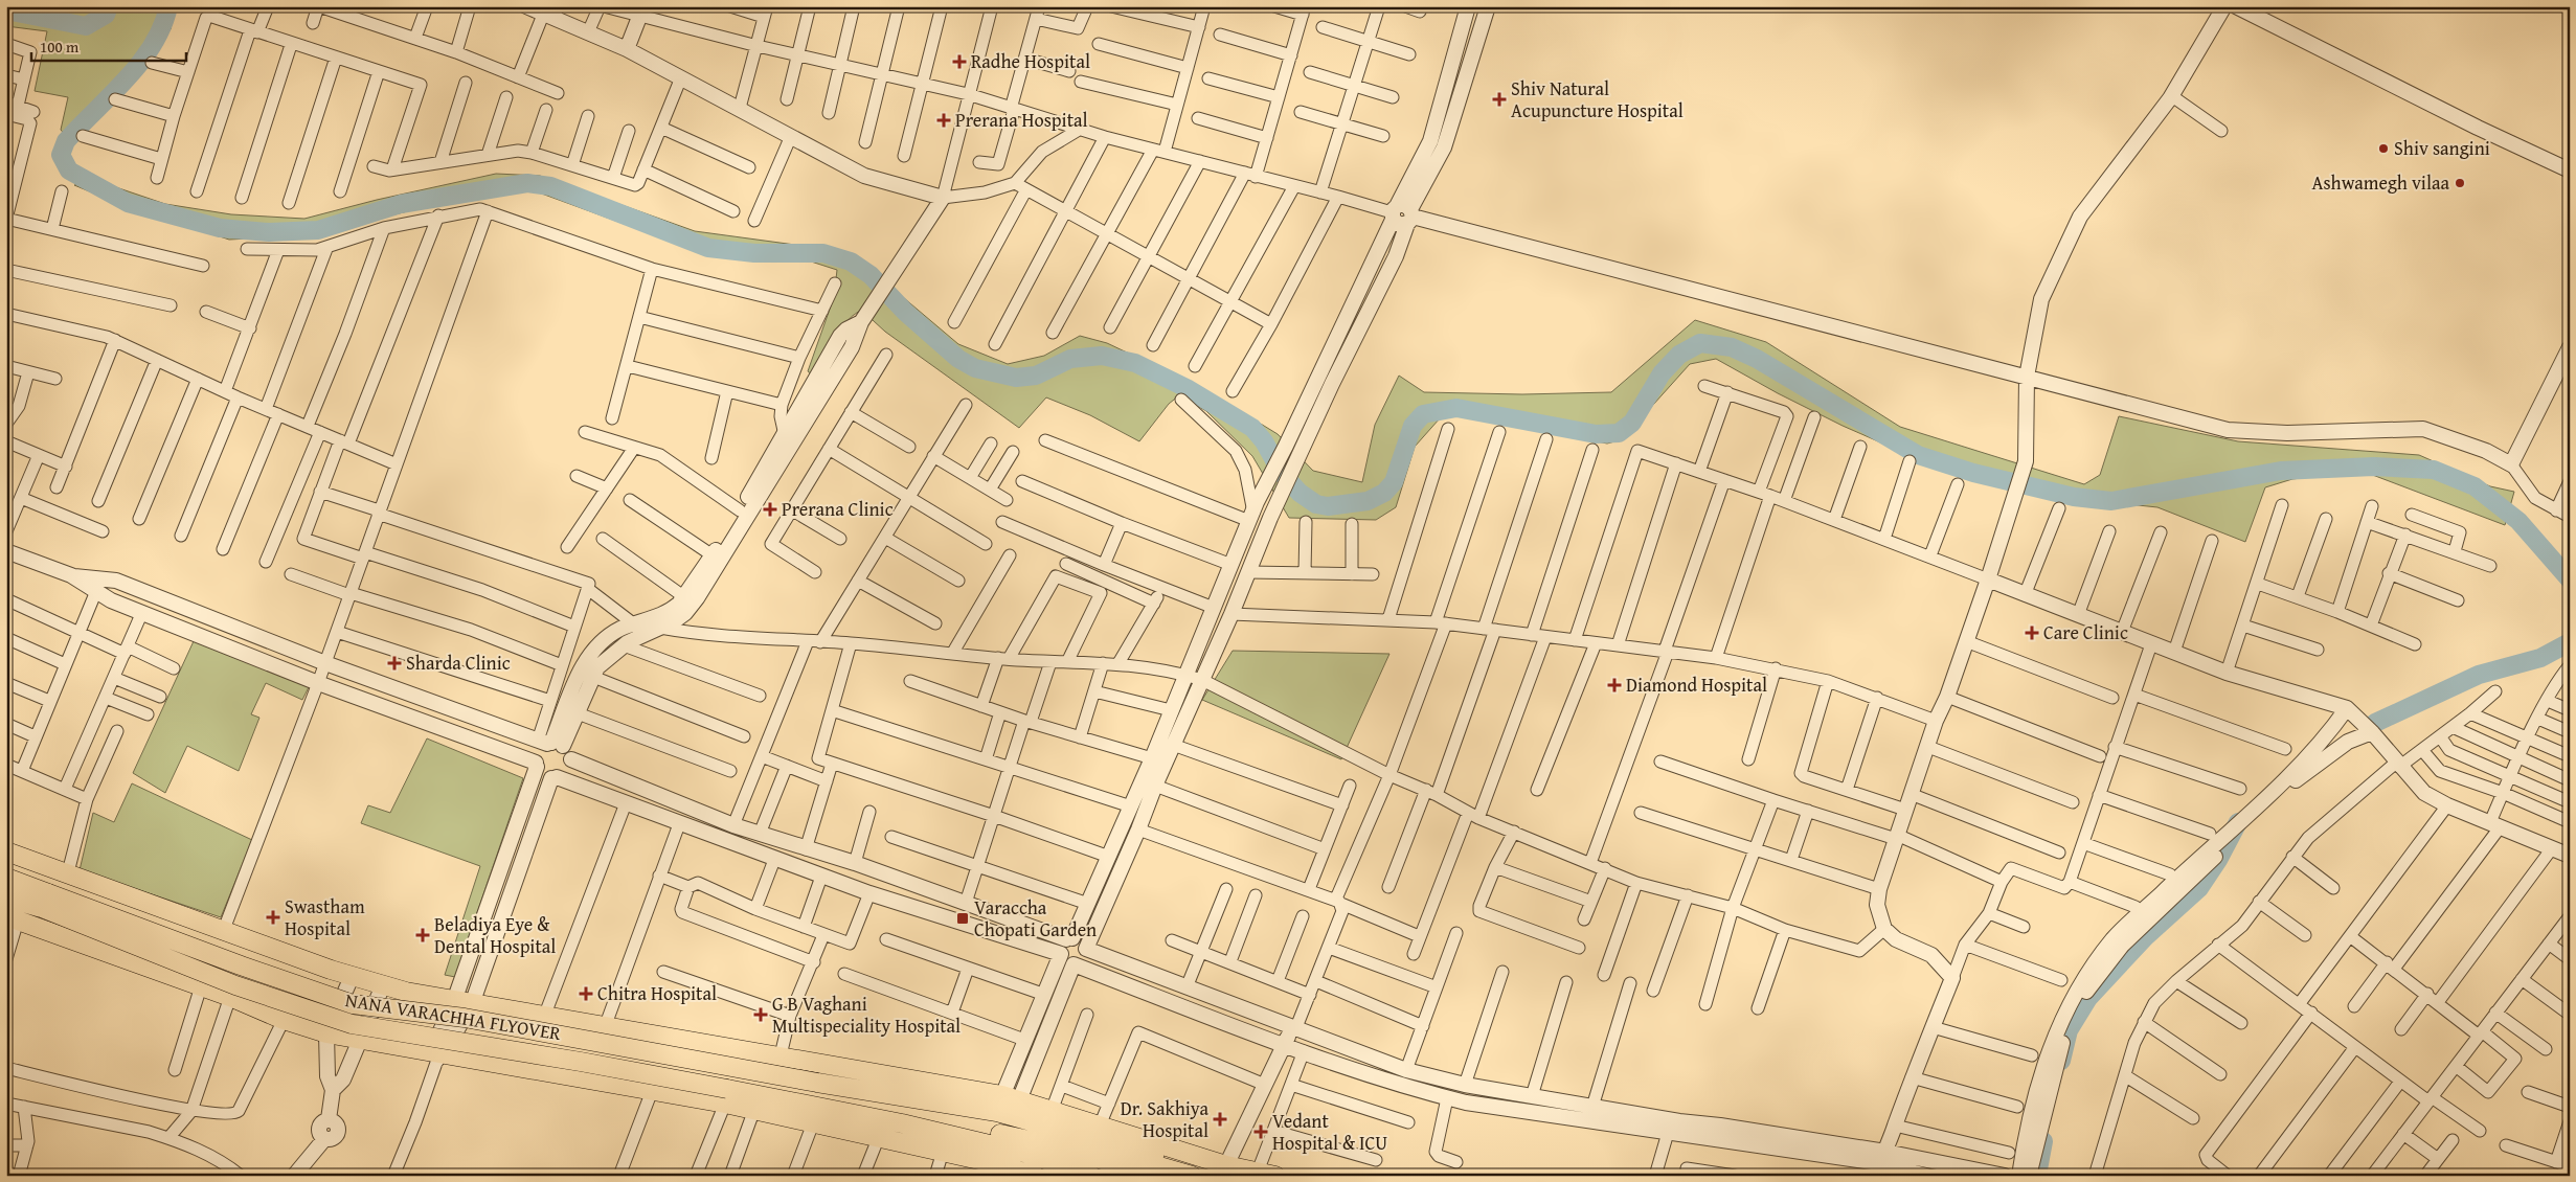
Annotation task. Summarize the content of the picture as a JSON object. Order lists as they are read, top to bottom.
{
  "streets": {
    "main road": ["NANA VARACHHA FLYOVER"]
  },
  "places": {
    "health": [
      "Radhe Hospital",
      "Shiv Natural Acupuncture Hospital",
      "Prerana Hospital",
      "Prerana Clinic",
      "Care Clinic",
      "Sharda Clinic",
      "Diamond Hospital",
      "Swastham Hospital",
      "Beladiya Eye & Dental Hospital",
      "Chitra Hospital",
      "G B Vaghani Multispeciality Hospital",
      "Dr. Sakhiya Hospital",
      "Vedant Hospital & ICU"
    ],
    "other": ["Shiv sangini", "Ashwamegh vilaa"],
    "transit": ["Varaccha Chopati Garden"]
  },
  "scale_bar": "100 m"
}
